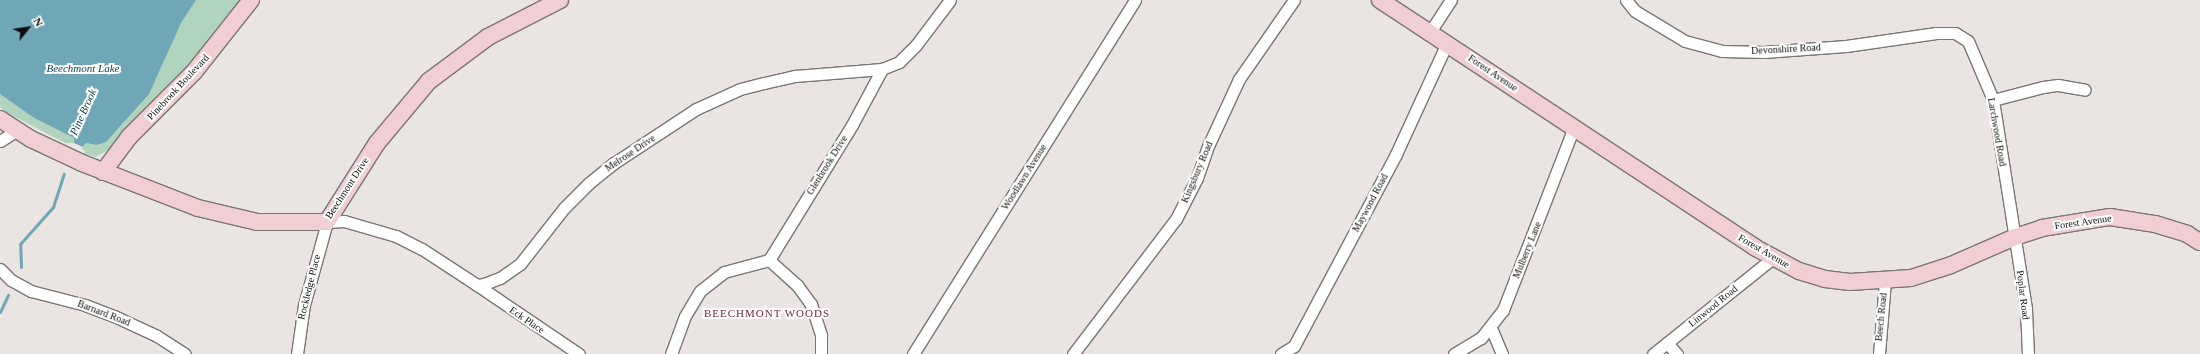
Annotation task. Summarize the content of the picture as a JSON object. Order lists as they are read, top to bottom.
{
  "streets": {
    "street": [
      "Devonshire Road",
      "Forest Avenue",
      "Pinebrook Boulevard",
      "Larchwood Road",
      "Melrose Drive",
      "Glenbrook Drive",
      "Kingsbury Road",
      "Woodlawn Avenue",
      "Beechmont Drive",
      "Maywood Road",
      "Mulberry Lane",
      "Rockledge Place",
      "Poplar Road",
      "Linwood Road",
      "Barnard Road",
      "Beech Road",
      "Eck Place"
    ]
  },
  "crossings": [
    ["Devonshire Road", "Larchwood Road"],
    ["Forest Avenue", "Larchwood Road"],
    ["Forest Avenue", "Maywood Road"],
    ["Forest Avenue", "Mulberry Lane"],
    ["Forest Avenue", "Poplar Road"],
    ["Forest Avenue", "Linwood Road"],
    ["Forest Avenue", "Beech Road"],
    ["Pinebrook Boulevard", "Beechmont Drive"],
    ["Larchwood Road", "Poplar Road"],
    ["Melrose Drive", "Glenbrook Drive"],
    ["Melrose Drive", "Eck Place"],
    ["Beechmont Drive", "Rockledge Place"]
  ],
  "districts": ["BEECHMONT WOODS"],
  "water": ["Beechmont Lake", "Pine Brook"],
  "north": "top right"
}
